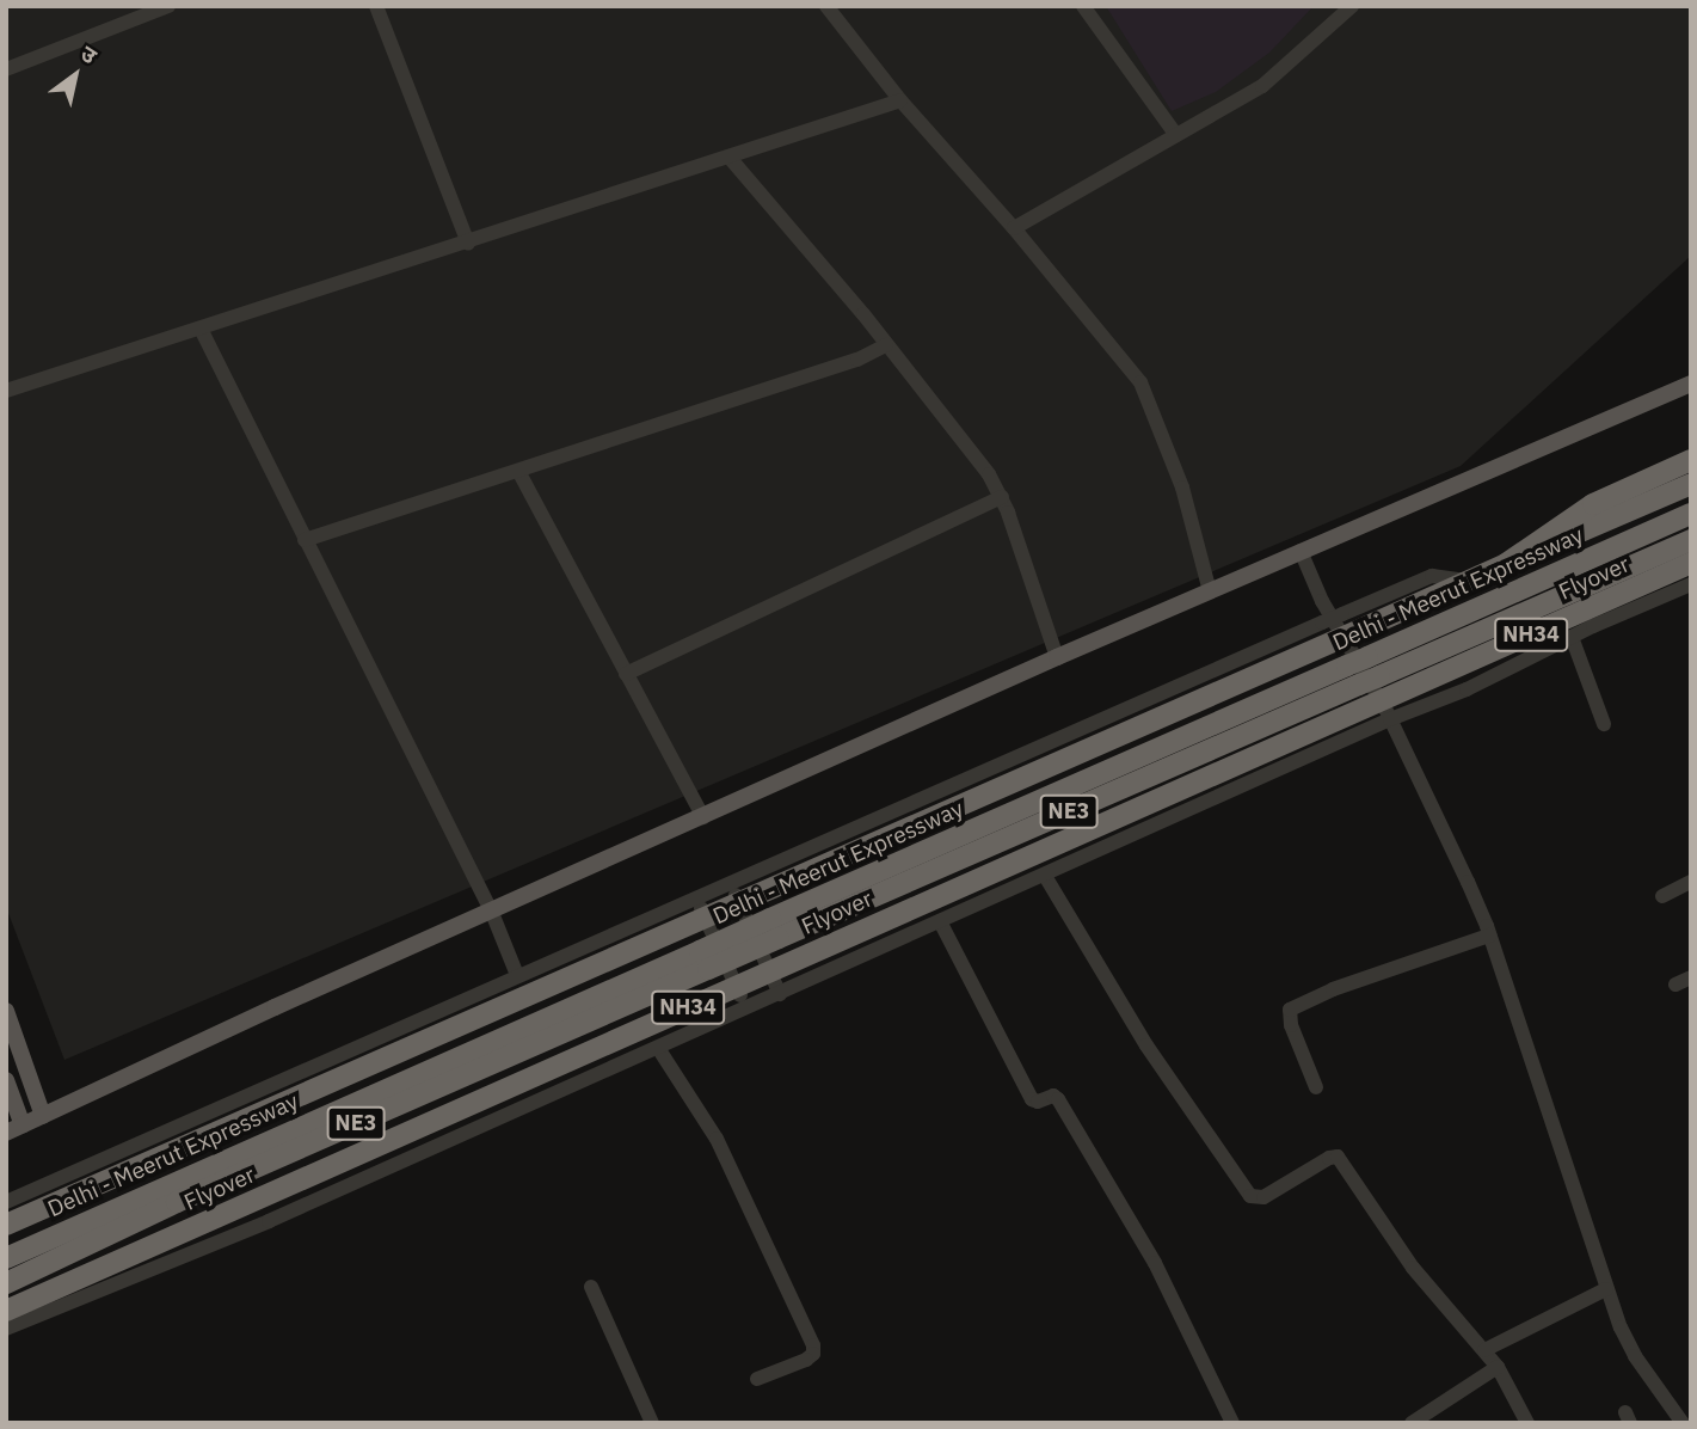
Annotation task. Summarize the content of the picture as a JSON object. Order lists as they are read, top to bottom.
{
  "streets": {
    "highway": [
      "Flyover",
      "Delhi - Meerut Expressway",
      "NH34",
      "NE3"
    ]
  },
  "north": "top right"
}
